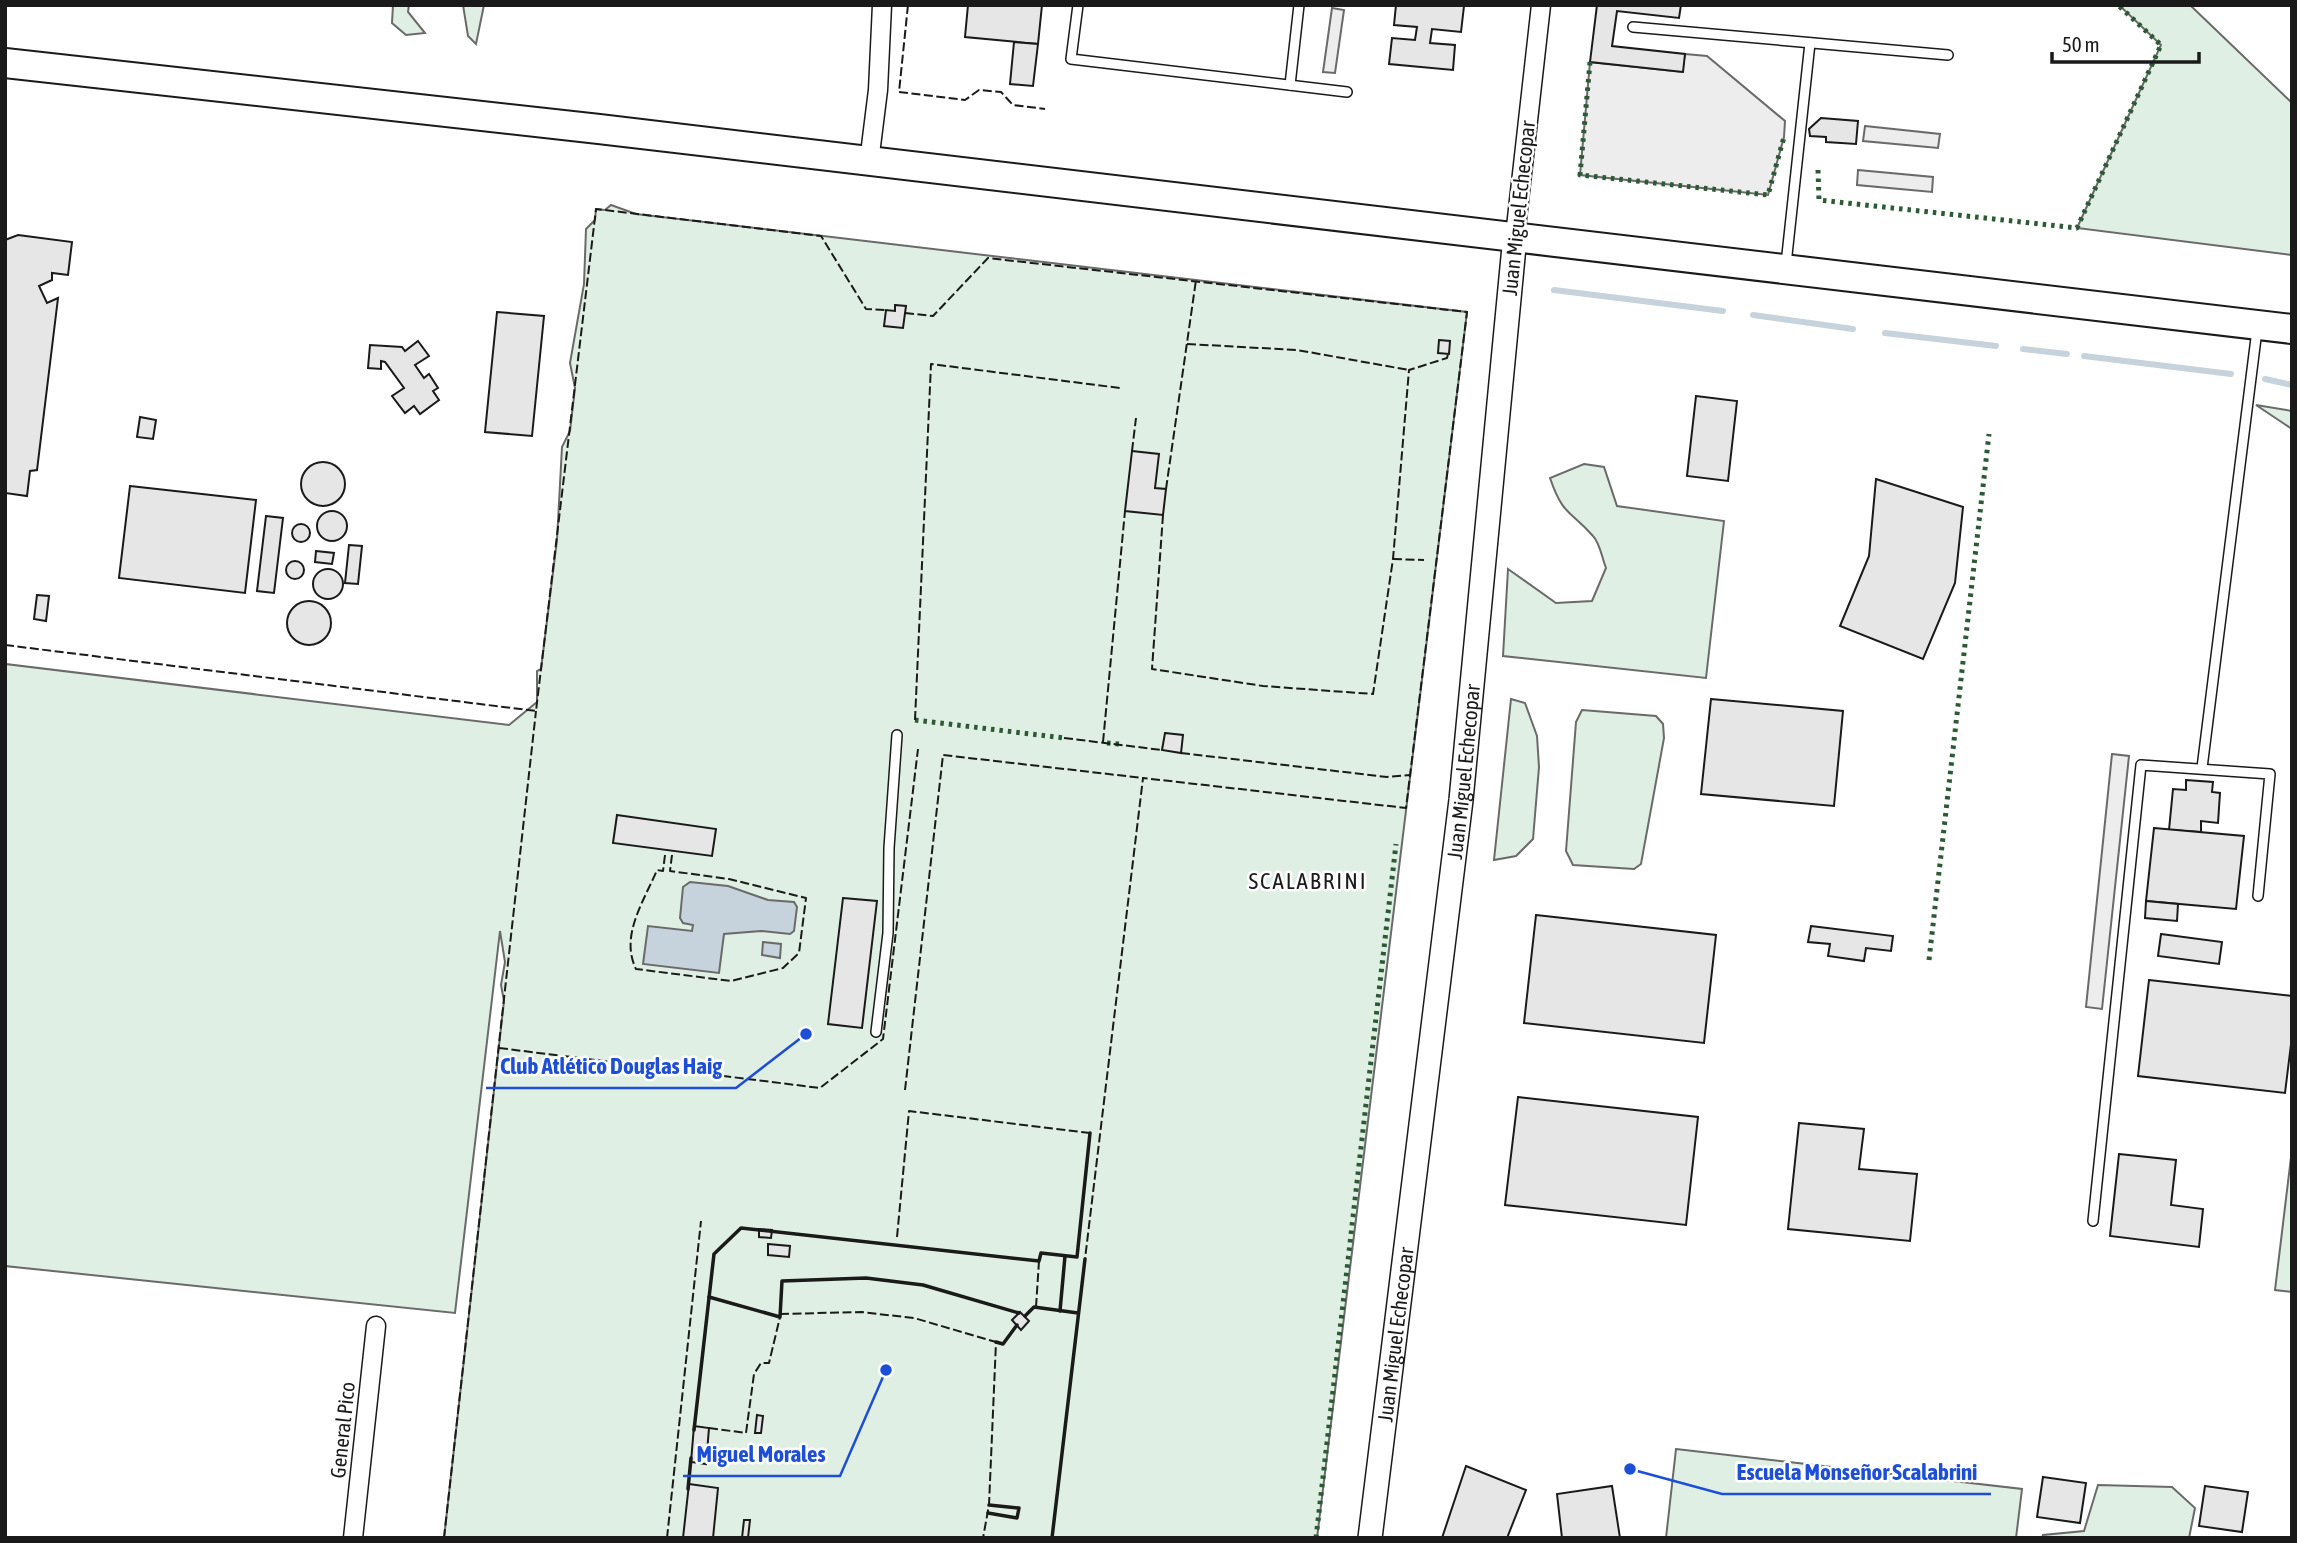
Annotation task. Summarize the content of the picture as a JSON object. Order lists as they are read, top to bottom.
{
  "streets": {
    "street": ["Juan Miguel Echecopar", "General Pico"]
  },
  "districts": ["SCALABRINI"],
  "places": ["Club Atlético Douglas Haig", "Miguel Morales", "Escuela Monseñor Scalabrini"],
  "scale_bar": "50 m"
}
